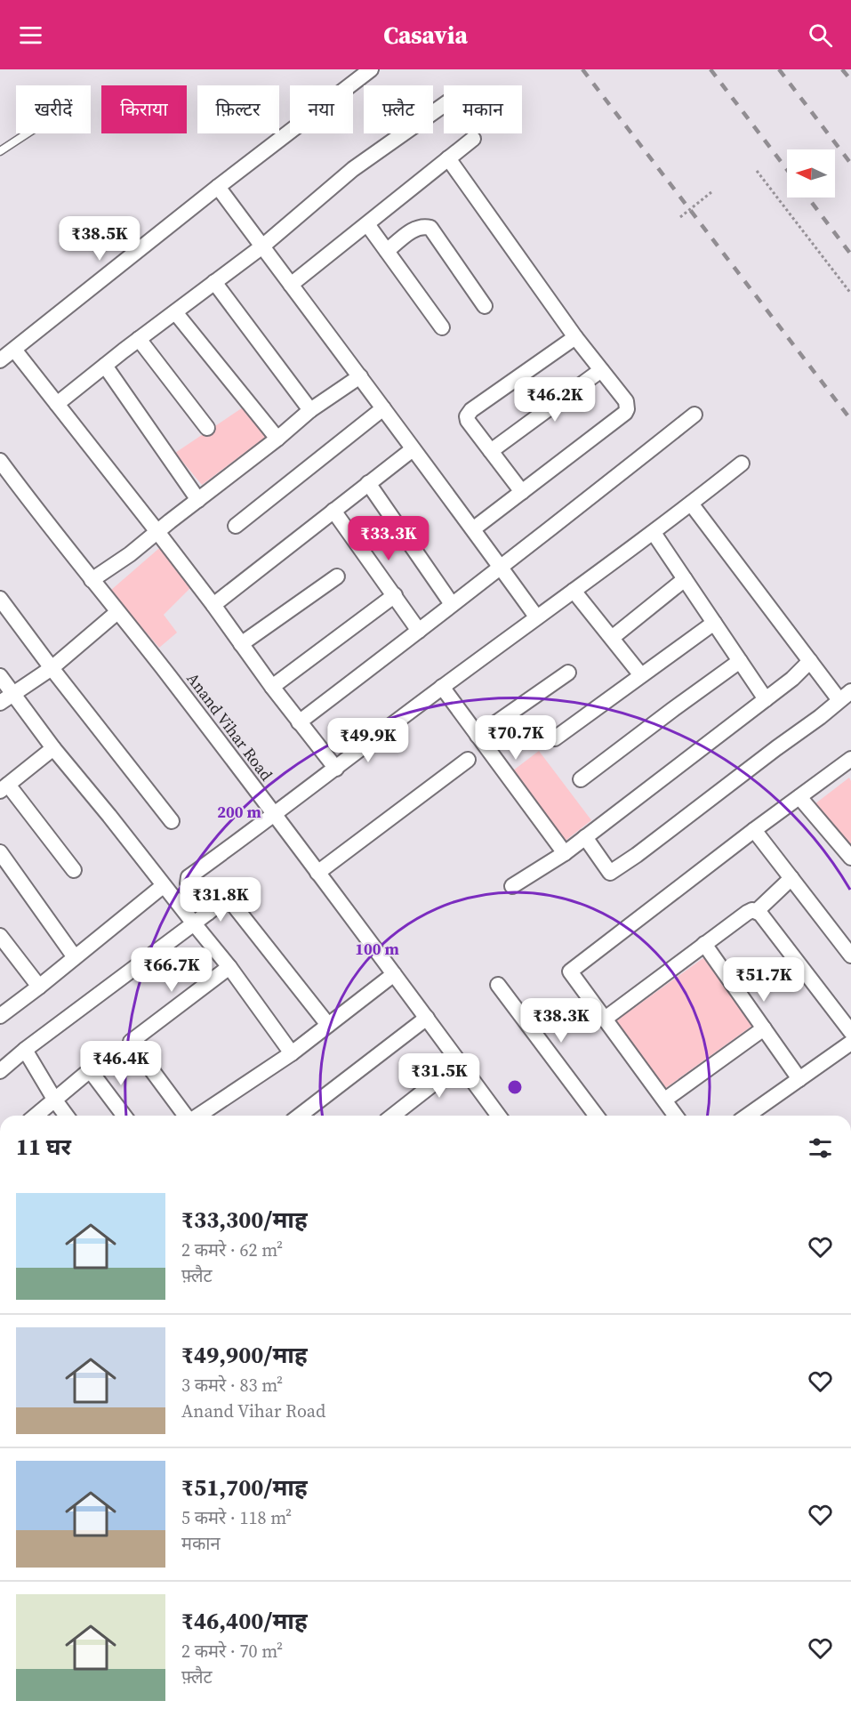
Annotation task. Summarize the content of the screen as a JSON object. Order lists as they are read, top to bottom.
{
  "streets": {
    "street": ["Anand Vihar Road"]
  },
  "north": "left",
  "page": {
    "header": "Casavia",
    "chip": [
      "खरीदें",
      "किराया",
      "फ़िल्टर",
      "नया",
      "फ़्लैट",
      "मकान"
    ],
    "price": [
      "₹38.5K",
      "₹46.2K",
      "₹33.3K",
      "₹70.7K",
      "₹49.9K",
      "₹31.8K",
      "₹66.7K",
      "₹51.7K",
      "₹38.3K",
      "₹46.4K",
      "₹31.5K"
    ],
    "heading": "11 घर",
    "list": [
      {
        "name": "₹33,300/माह",
        "note": "2 कमरे · 62 m² · फ़्लैट"
      },
      {
        "name": "₹49,900/माह",
        "note": "3 कमरे · 83 m² · Anand Vihar Road"
      },
      {
        "name": "₹51,700/माह",
        "note": "5 कमरे · 118 m² · मकान"
      },
      {
        "name": "₹46,400/माह",
        "note": "2 कमरे · 70 m² · फ़्लैट"
      }
    ]
  },
  "rings": ["200 m", "100 m"]
}
